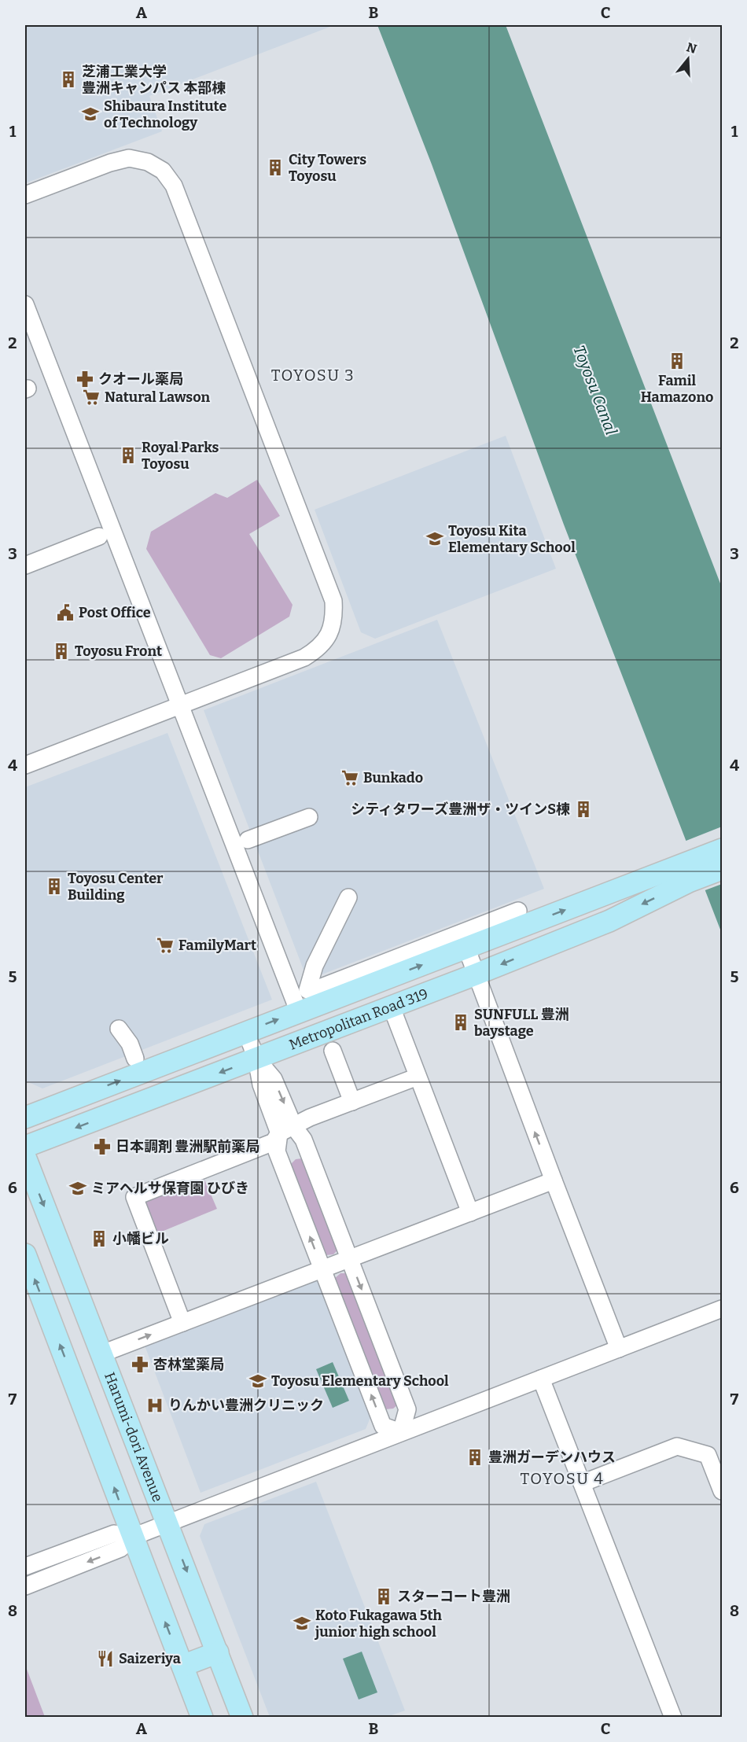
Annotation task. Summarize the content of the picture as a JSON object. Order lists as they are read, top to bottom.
{
  "streets": {
    "main road": ["Metropolitan Road 319", "Harumi-dori Avenue"]
  },
  "districts": ["TOYOSU 3", "TOYOSU 4"],
  "water": ["Toyosu Canal"],
  "places": {
    "building": [
      "芝浦工業大学 豊洲キャンパス 本部棟",
      "City Towers Toyosu",
      "Famil Hamazono",
      "Royal Parks Toyosu",
      "Toyosu Front",
      "シティタワーズ豊洲ザ・ツインS棟",
      "Toyosu Center Building",
      "SUNFULL 豊洲 baystage",
      "小幡ビル",
      "豊洲ガーデンハウス",
      "スターコート豊洲"
    ],
    "school or university": [
      "Shibaura Institute of Technology",
      "Toyosu Kita Elementary School",
      "ミアヘルサ保育園 ひびき",
      "Toyosu Elementary School",
      "Koto Fukagawa 5th junior high school"
    ],
    "pharmacy": ["クオール薬局", "日本調剤 豊洲駅前薬局", "杏林堂薬局"],
    "supermarket": ["Natural Lawson", "Bunkado", "FamilyMart"],
    "public building": ["Post Office"],
    "hospital": ["りんかい豊洲クリニック"],
    "restaurant": ["Saizeriya"]
  },
  "north": "top",
  "grid": {
    "columns": ["A", "B", "C"],
    "rows": [
      "1",
      "2",
      "3",
      "4",
      "5",
      "6",
      "7",
      "8"
    ]
  }
}
